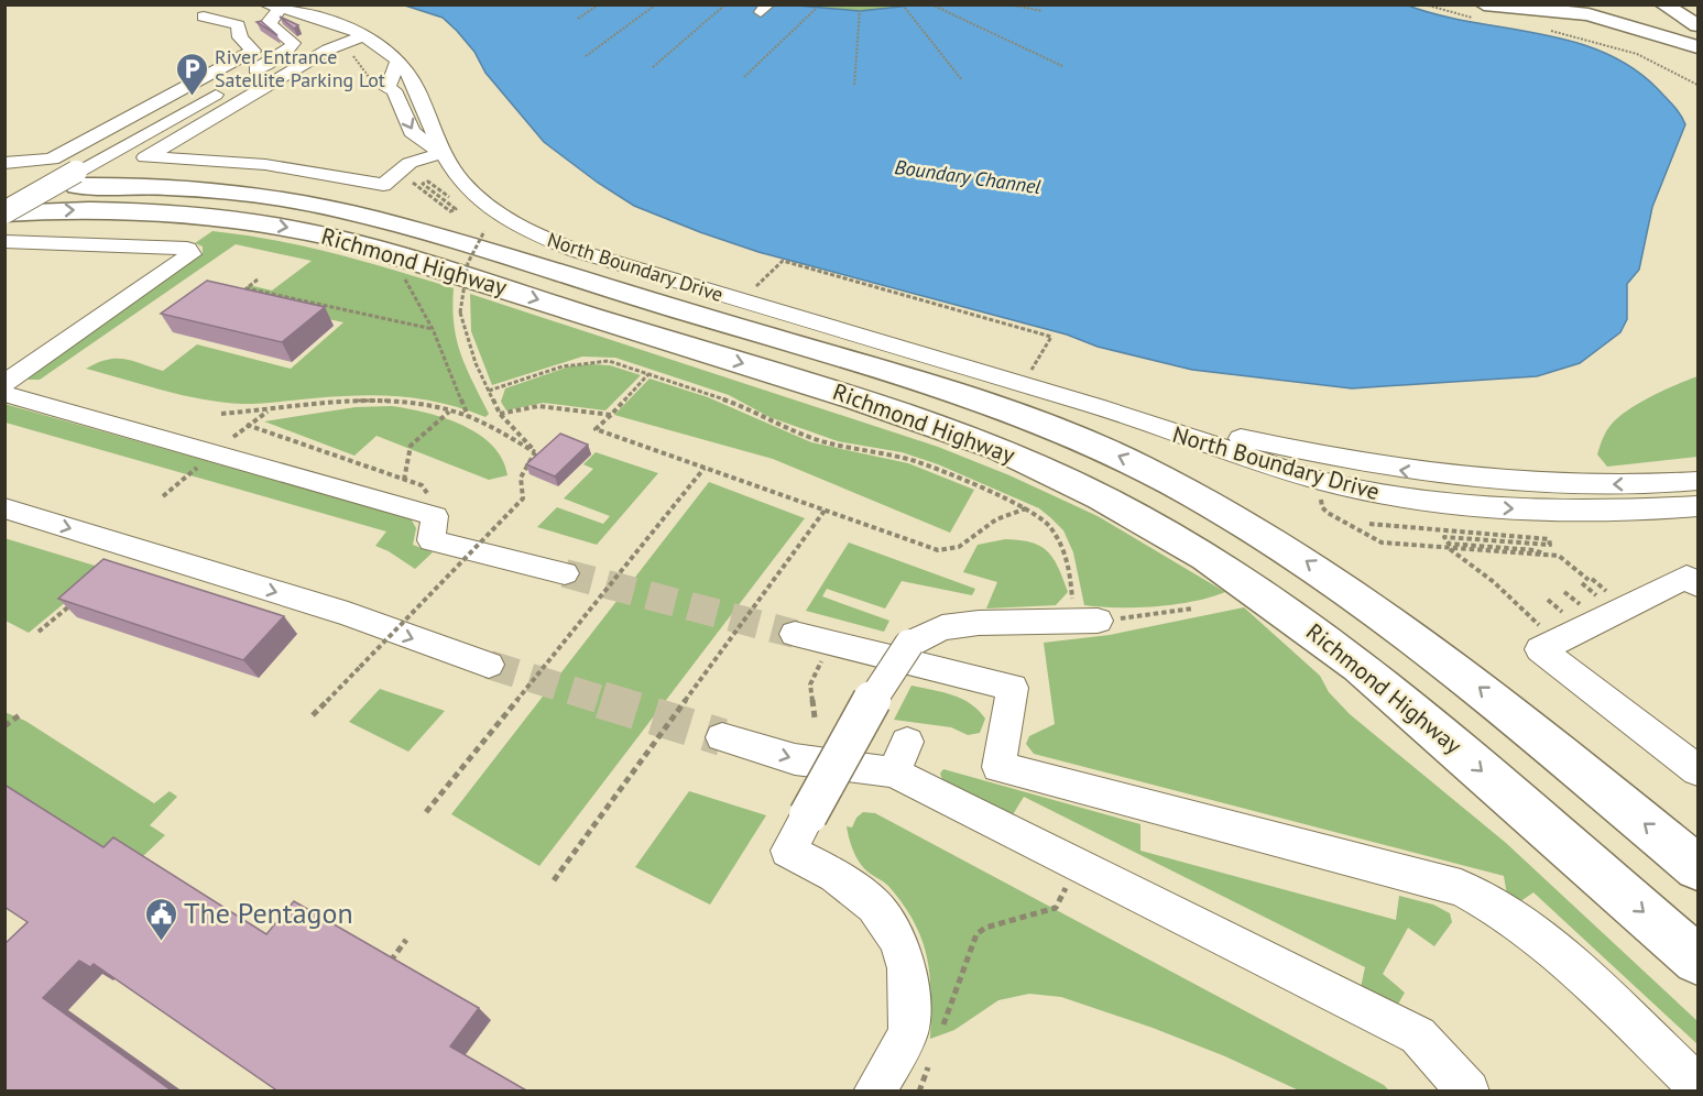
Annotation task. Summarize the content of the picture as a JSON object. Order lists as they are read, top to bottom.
{
  "streets": {
    "highway": ["Richmond Highway"],
    "street": ["North Boundary Drive"]
  },
  "water": ["Boundary Channel"],
  "places": {
    "parking": ["River Entrance Satellite Parking Lot"],
    "public building": ["The Pentagon"]
  }
}
